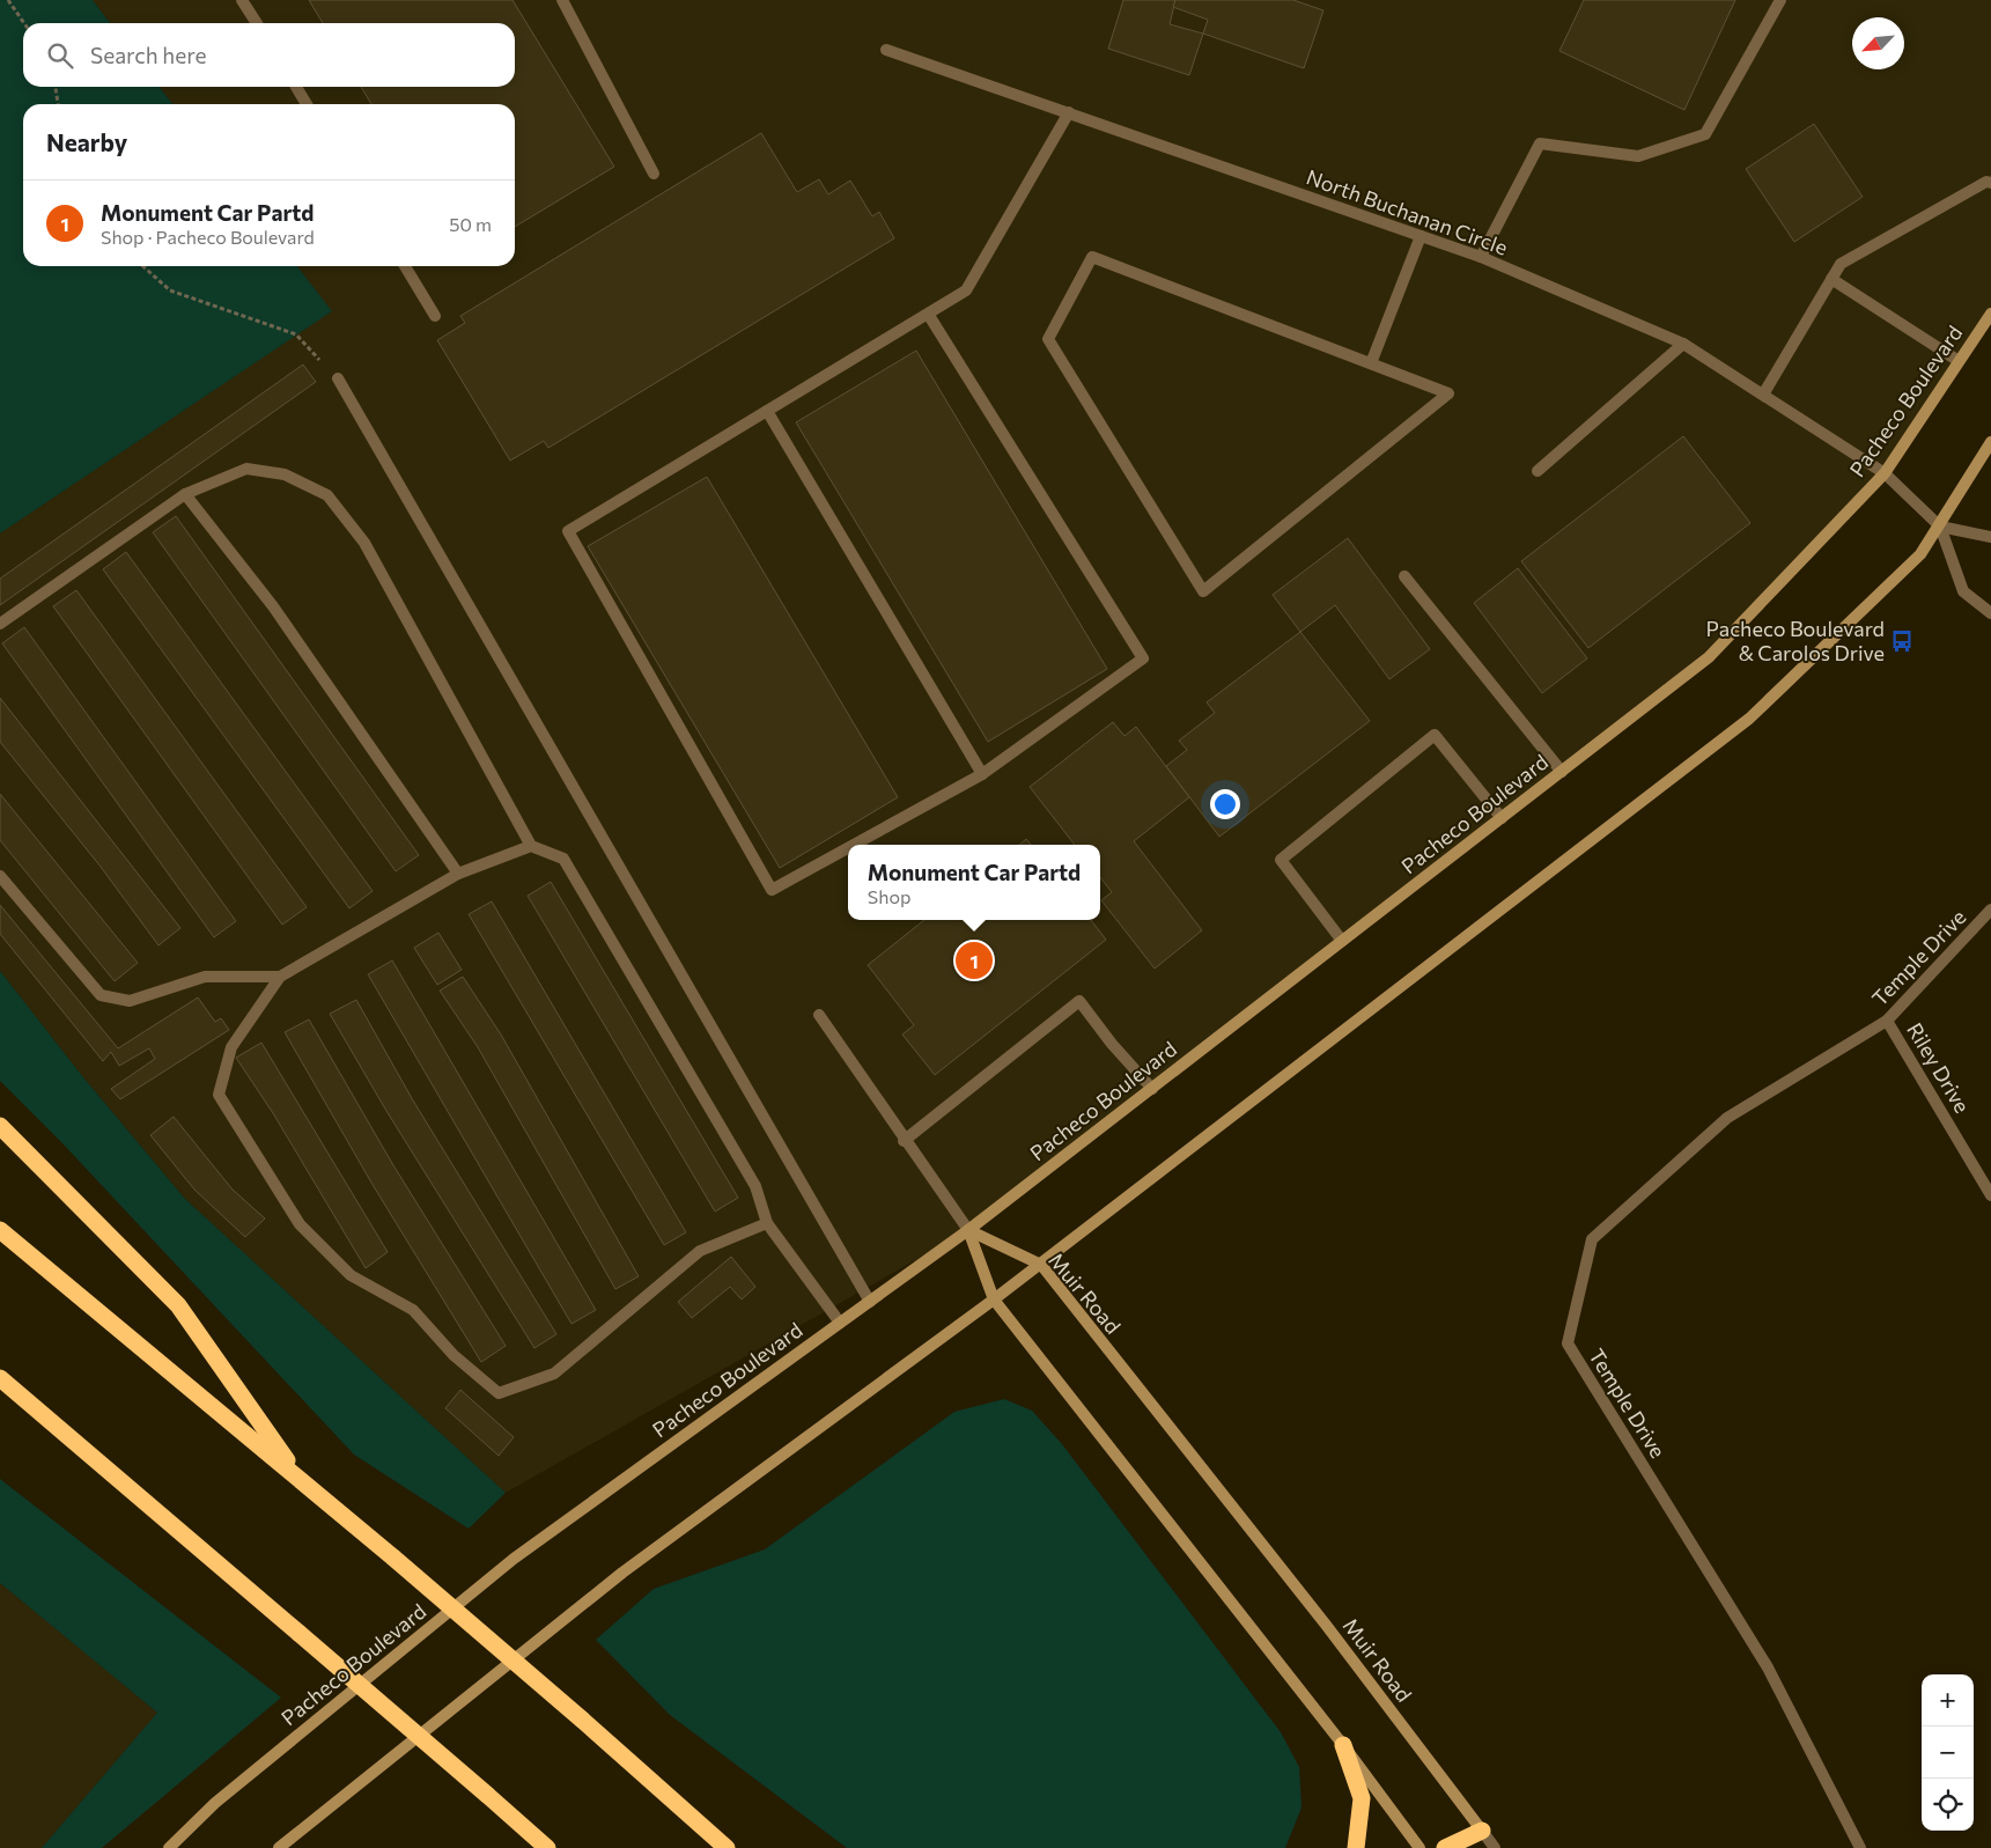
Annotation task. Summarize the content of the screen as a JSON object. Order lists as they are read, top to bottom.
{
  "streets": {
    "main road": ["Pacheco Boulevard", "Muir Road"],
    "street": ["North Buchanan Circle", "Temple Drive", "Riley Drive"]
  },
  "crossings": [
    ["North Buchanan Circle", "Pacheco Boulevard"],
    ["Pacheco Boulevard", "Muir Road"],
    ["Temple Drive", "Riley Drive"]
  ],
  "places": {
    "bus stop": ["Pacheco Boulevard & Carolos Drive"]
  },
  "north": "bottom left",
  "page": {
    "search": "Search here",
    "heading": "Nearby",
    "list": [
      {
        "mark": "1",
        "name": "Monument Car Partd",
        "note": "Shop · Pacheco Boulevard",
        "value": "50 m"
      }
    ],
    "popup": ["Monument Car Partd", "Shop"],
    "pins": "1",
    "map_buttons": ["+", "−"]
  }
}
